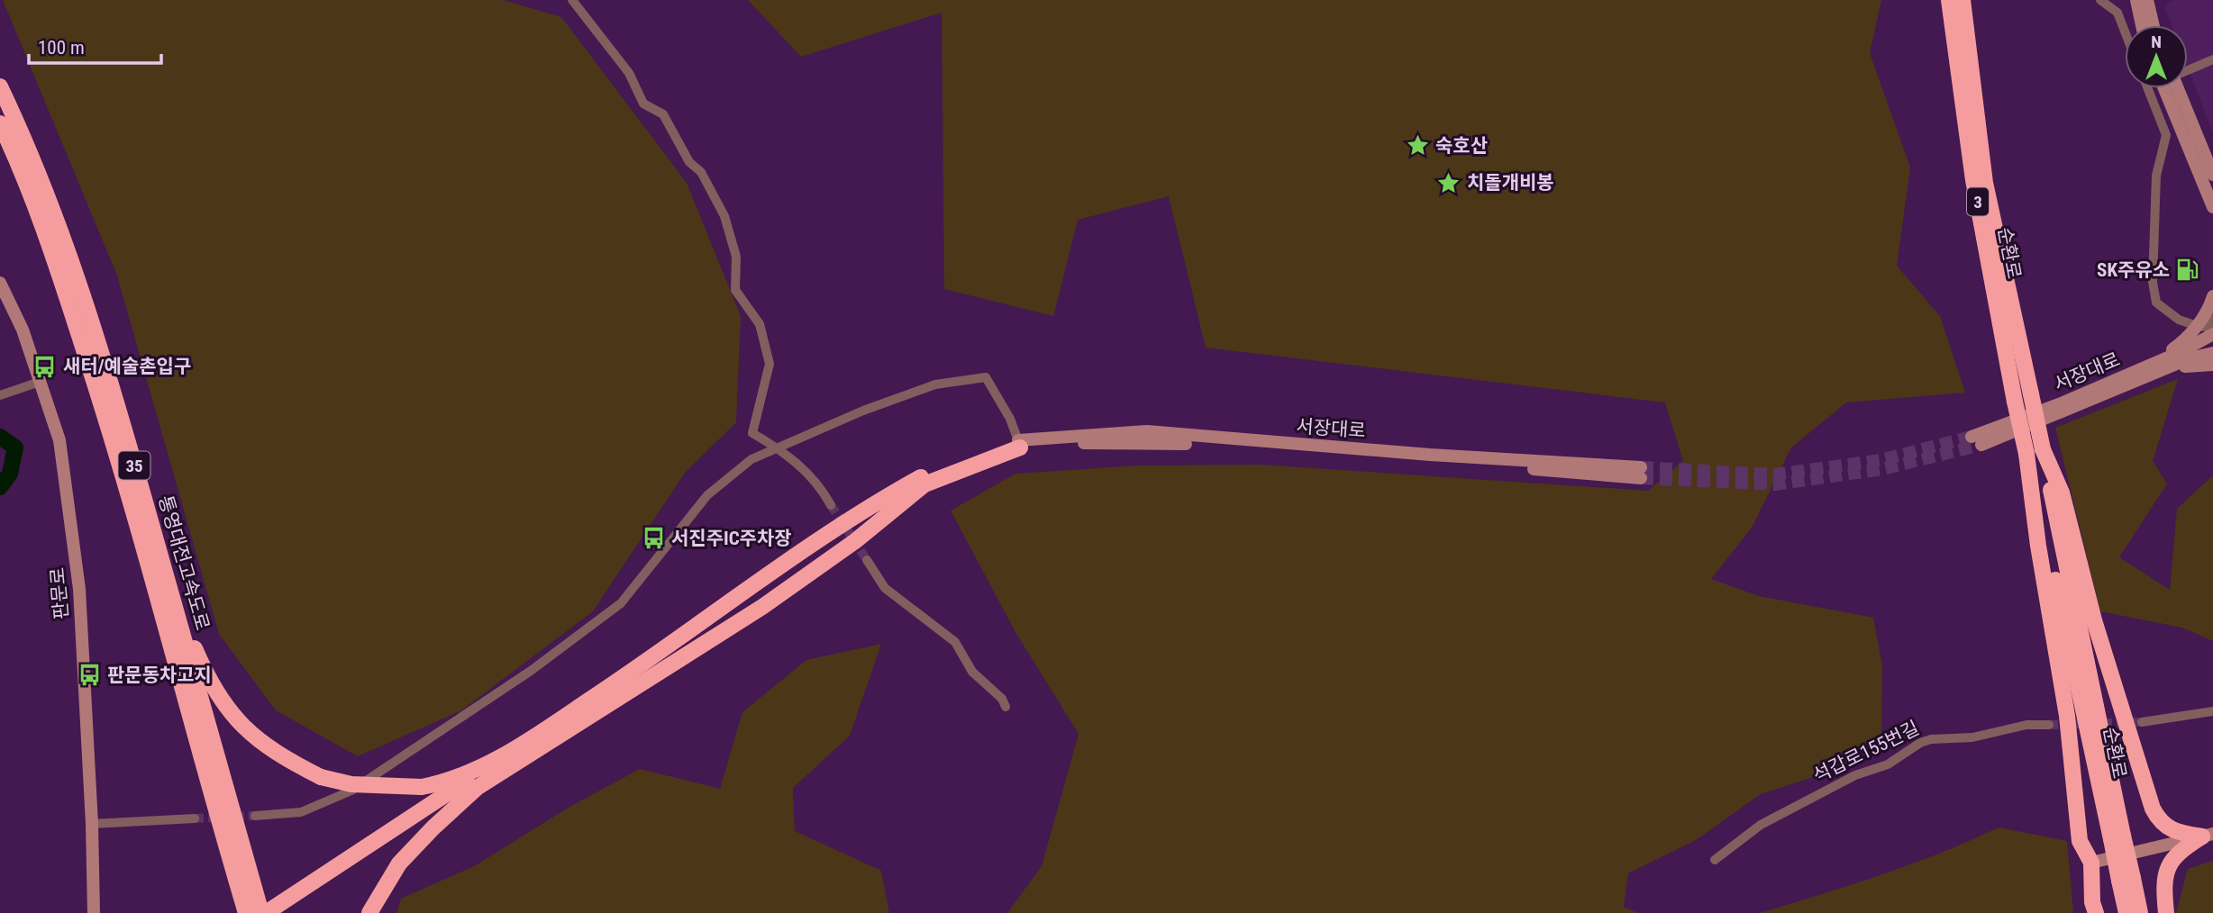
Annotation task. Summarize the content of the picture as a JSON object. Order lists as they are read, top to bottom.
{
  "streets": {
    "highway": [
      "3",
      "순환로",
      "35",
      "통영대전고속도로"
    ],
    "street": ["서장대로", "판문로", "석갑로155번길"]
  },
  "crossings": [
    ["3", "순환로"]
  ],
  "places": {
    "place": ["숙호산", "치돌개비봉"],
    "fuel station": ["SK주유소"],
    "bus stop": ["새터/예술촌입구", "서진주IC주차장", "판문동차고지"]
  },
  "scale_bar": "100 m",
  "north": "top"
}
